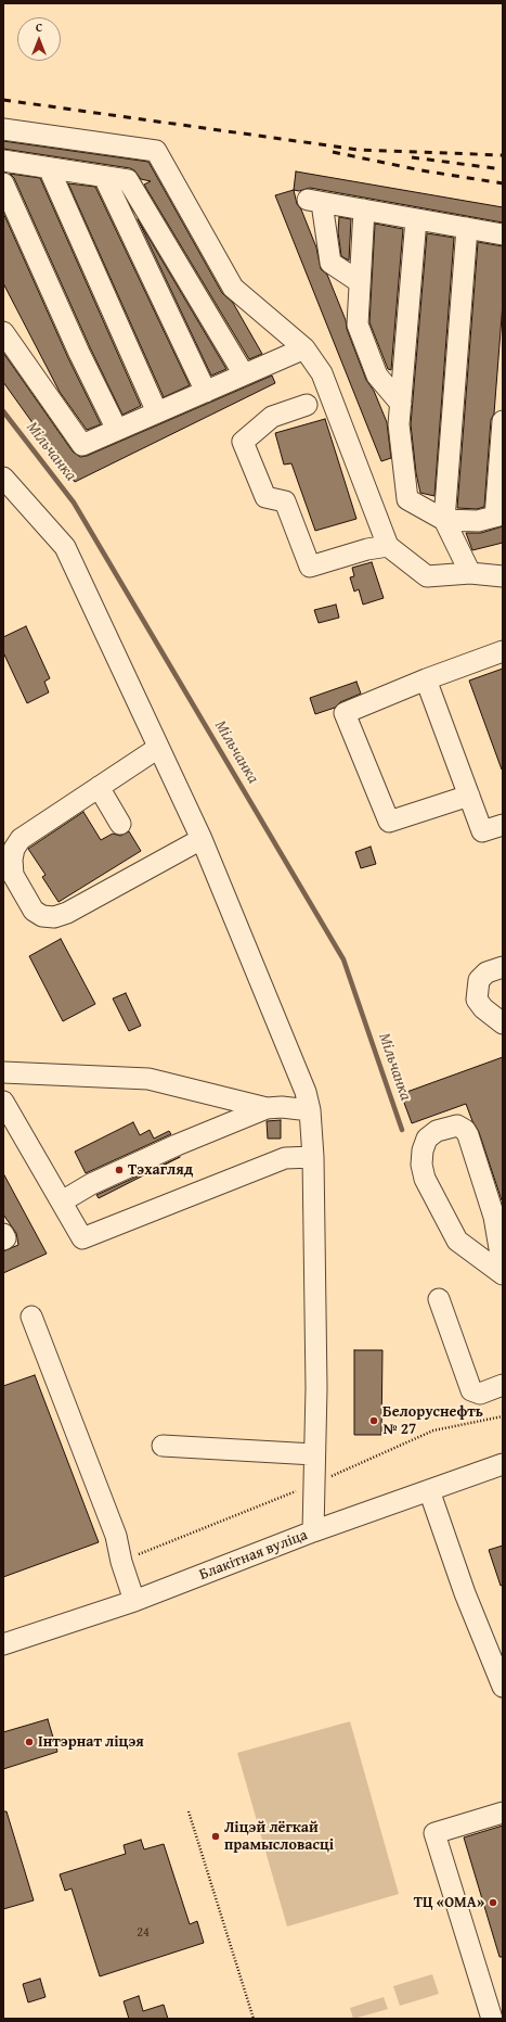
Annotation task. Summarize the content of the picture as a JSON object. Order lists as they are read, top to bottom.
{
  "streets": {
    "street": ["Блакітная вуліца"]
  },
  "water": ["Мільчанка"],
  "places": [
    "Тэхагляд",
    "Белоруснефть № 27",
    "Інтэрнат ліцэя",
    "Ліцэй лёгкай прамысловасці",
    "ТЦ «ОМА»"
  ],
  "house_numbers": ["24"],
  "north": "top"
}
